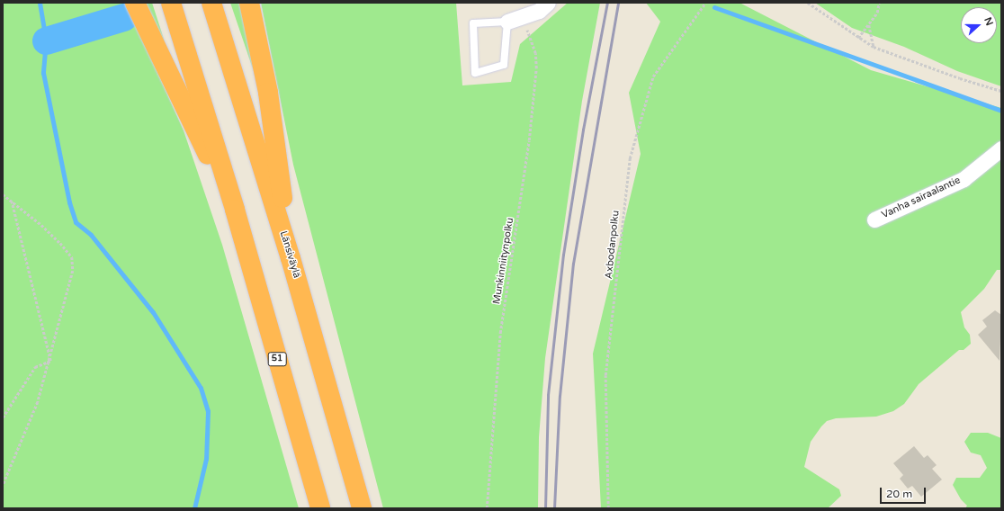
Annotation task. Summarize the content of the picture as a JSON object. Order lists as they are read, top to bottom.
{
  "streets": {
    "highway": ["Länsiväylä", "51"],
    "street": ["Vanha sairaalantie"],
    "path": ["Axbodanpolku", "Munkinniitynpolku"]
  },
  "scale_bar": "20 m",
  "north": "right"
}
